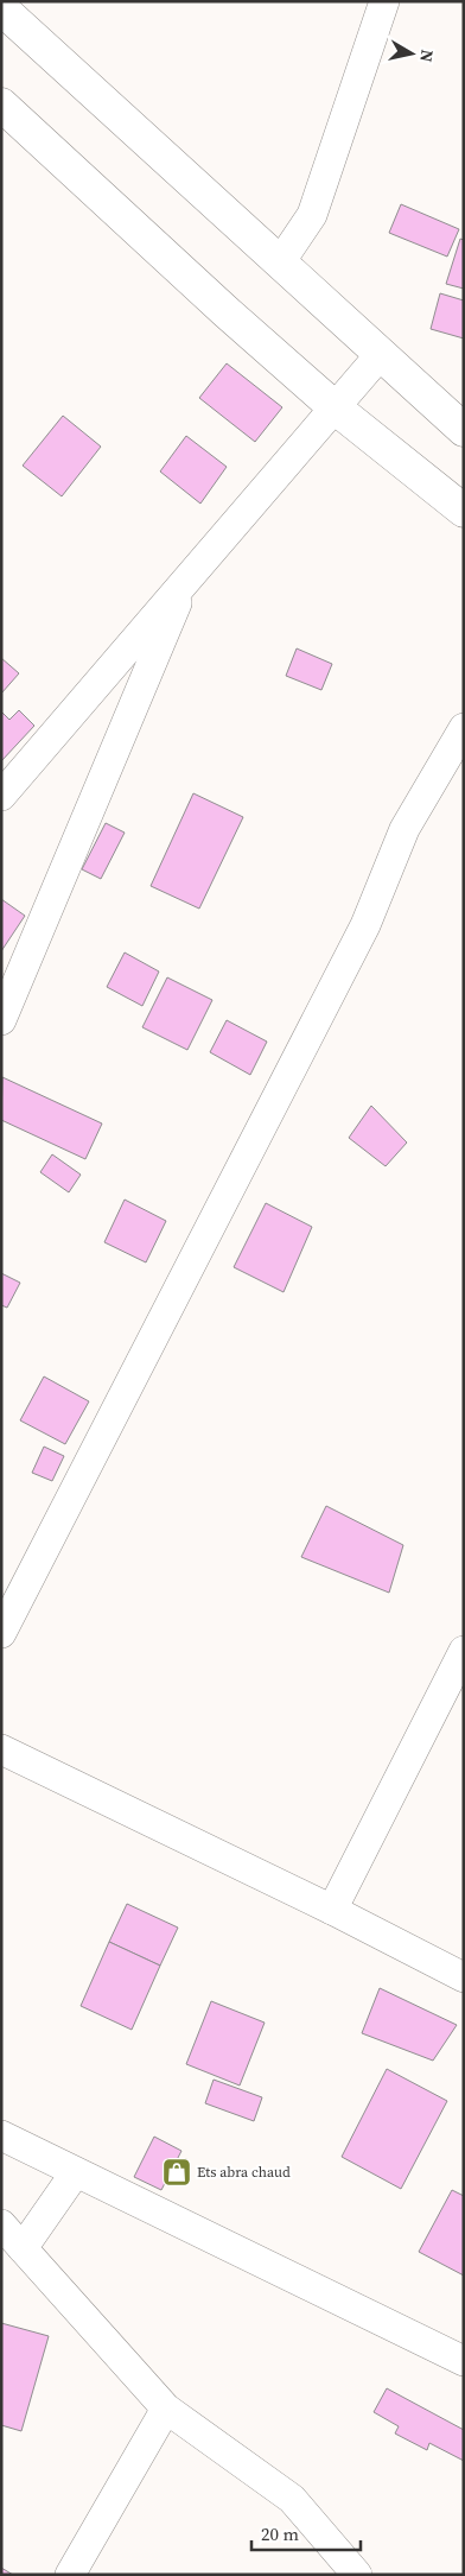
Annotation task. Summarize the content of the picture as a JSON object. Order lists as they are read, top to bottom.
{
  "places": {
    "shop": ["Ets abra chaud"]
  },
  "scale_bar": "20 m",
  "north": "right"
}
